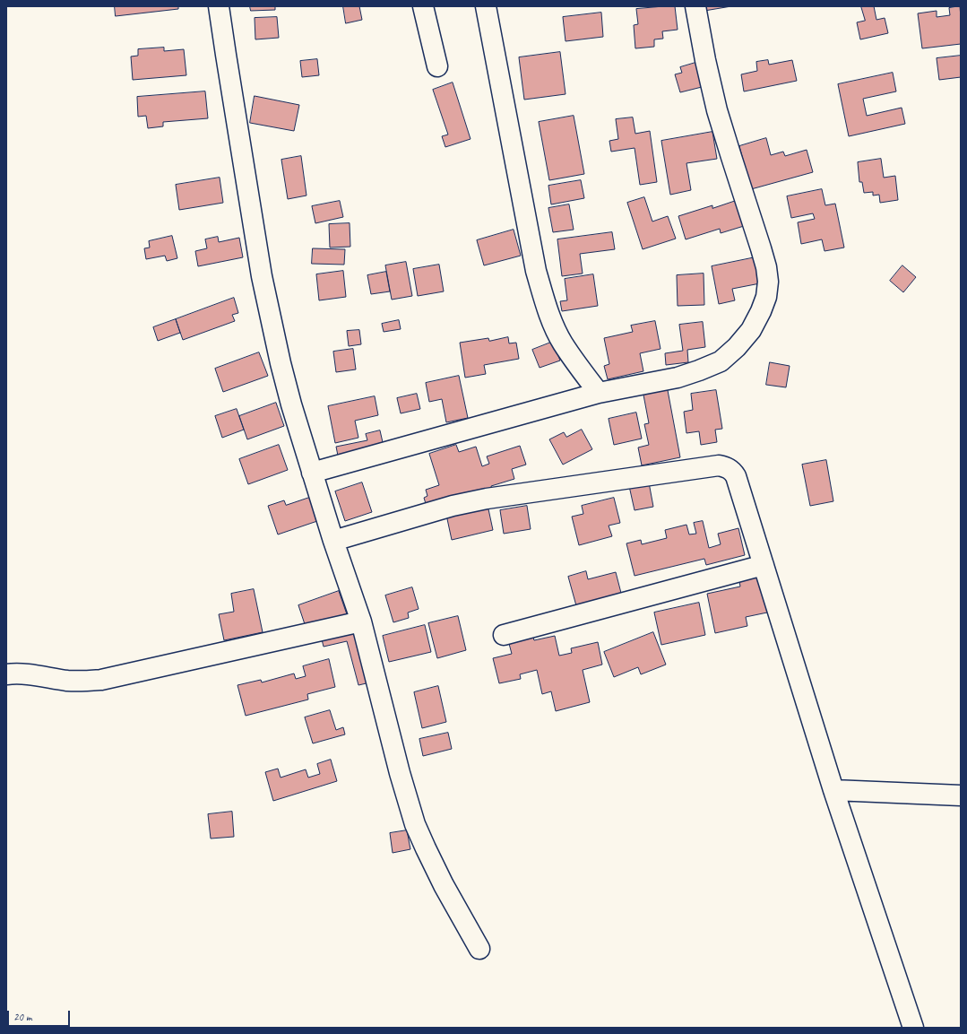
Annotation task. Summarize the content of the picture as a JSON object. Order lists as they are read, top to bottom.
{
  "scale_bar": "20 m"
}
